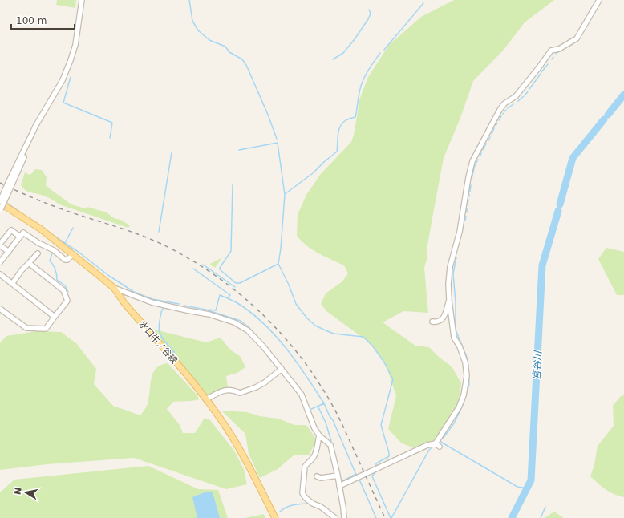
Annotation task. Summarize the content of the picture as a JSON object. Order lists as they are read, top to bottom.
{
  "streets": {
    "main road": ["水口牛ノ谷線"]
  },
  "water": ["宮谷川"],
  "scale_bar": "100 m",
  "north": "left"
}
